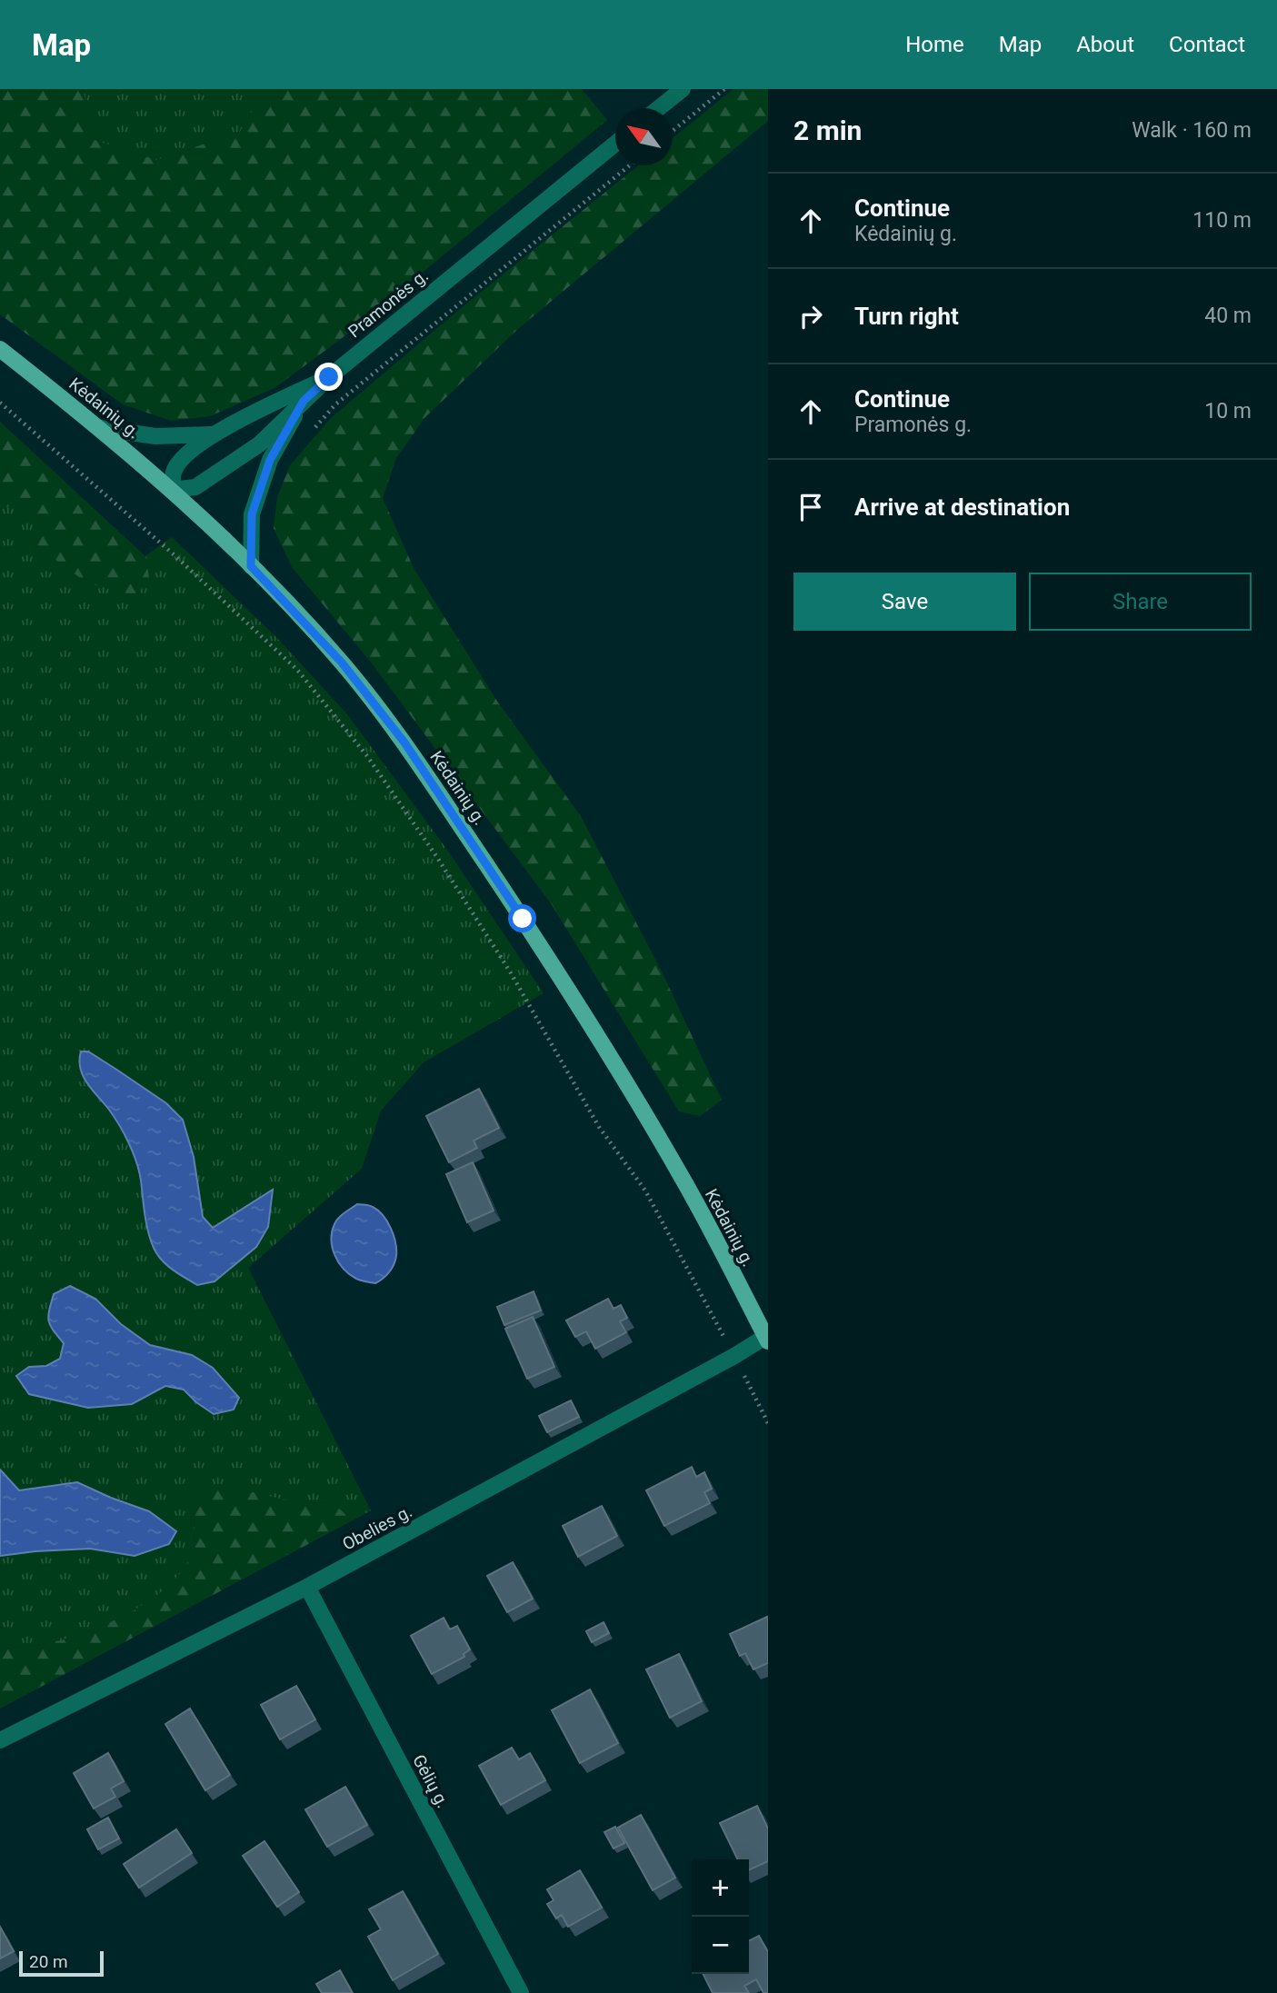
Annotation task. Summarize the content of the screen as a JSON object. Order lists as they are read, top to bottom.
{
  "streets": {
    "main road": ["Kėdainių g."],
    "street": ["Pramonės g.", "Obelies g.", "Gėlių g."]
  },
  "crossings": [
    ["Pramonės g.", "Kėdainių g."],
    ["Kėdainių g.", "Obelies g."],
    ["Obelies g.", "Gėlių g."]
  ],
  "scale_bar": "20 m",
  "north": "top left",
  "page": {
    "header": "Map",
    "nav": [
      "Home",
      "Map",
      "About",
      "Contact"
    ],
    "heading": ["2 min", "Walk · 160 m"],
    "list": [
      ["Continue", "Kėdainių g.", "110 m"],
      ["Turn right", "40 m"],
      ["Continue", "Pramonės g.", "10 m"],
      "Arrive at destination"
    ],
    "buttons": ["Save", "Share"],
    "map_buttons": ["+", "−"],
    "scale": "20 m"
  }
}
